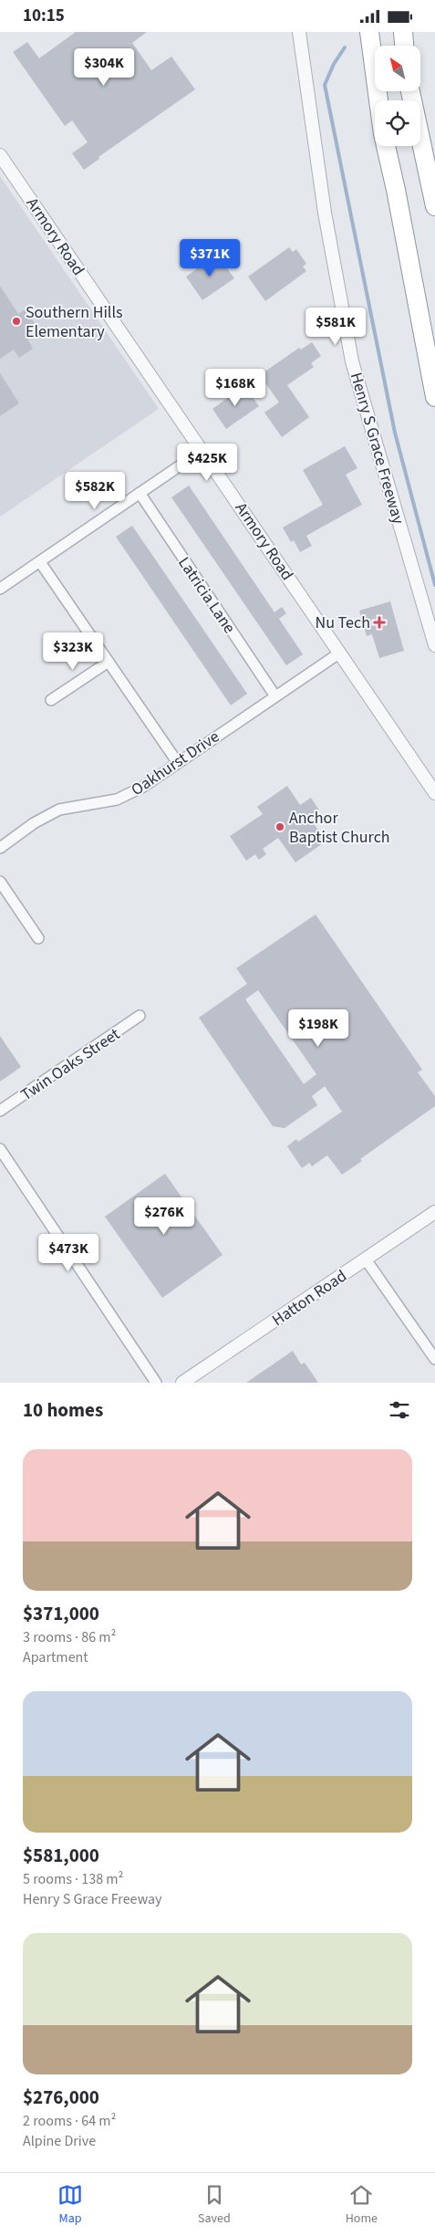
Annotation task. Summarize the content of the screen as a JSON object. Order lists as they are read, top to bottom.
{
  "streets": {
    "street": [
      "Armory Road",
      "Henry S Grace Freeway",
      "Latricia Lane",
      "Oakhurst Drive",
      "Twin Oaks Street",
      "Hatton Road"
    ]
  },
  "crossings": [
    ["Armory Road", "Oakhurst Drive"],
    ["Latricia Lane", "Oakhurst Drive"]
  ],
  "places": {
    "other": ["Southern Hills Elementary", "Anchor Baptist Church"],
    "health": ["Nu Tech"]
  },
  "north": "top left",
  "page": {
    "status": "10:15",
    "price": [
      "$304K",
      "$371K",
      "$581K",
      "$168K",
      "$425K",
      "$582K",
      "$323K",
      "$198K",
      "$276K",
      "$473K"
    ],
    "heading": "10 homes",
    "list": [
      {
        "name": "$371,000",
        "note": "3 rooms · 86 m² · Apartment"
      },
      {
        "name": "$581,000",
        "note": "5 rooms · 138 m² · Henry S Grace Freeway"
      },
      {
        "name": "$276,000",
        "note": "2 rooms · 64 m² · Alpine Drive"
      }
    ],
    "tabs": ["Map", "Saved", "Home"]
  }
}
